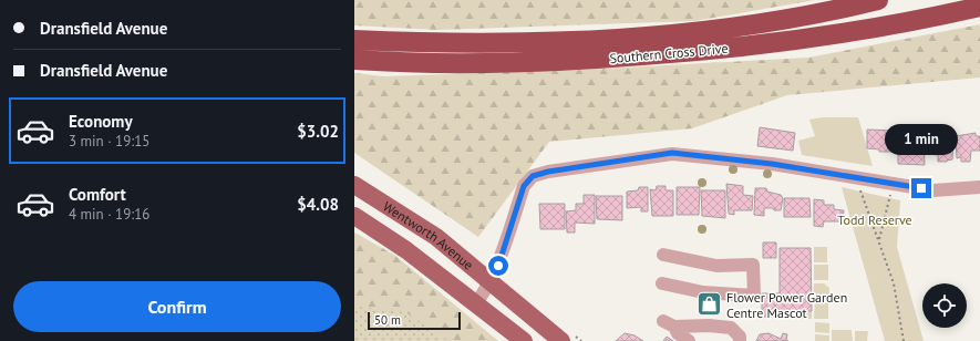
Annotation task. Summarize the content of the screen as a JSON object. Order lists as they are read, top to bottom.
{
  "streets": {
    "highway": ["Southern Cross Drive"],
    "main road": ["Wentworth Avenue"]
  },
  "parks": ["Todd Reserve"],
  "places": {
    "shop": ["Flower Power Garden Centre Mascot"]
  },
  "scale_bar": "50 m",
  "page": {
    "banner": ["Dransfield Avenue", "Dransfield Avenue"],
    "list": [
      {
        "name": "Economy",
        "note": "3 min · 19:15",
        "value": "$3.02"
      },
      {
        "name": "Comfort",
        "note": "4 min · 19:16",
        "value": "$4.08"
      }
    ],
    "bubble": "1 min",
    "buttons": "Confirm",
    "scale": "50 m"
  }
}
